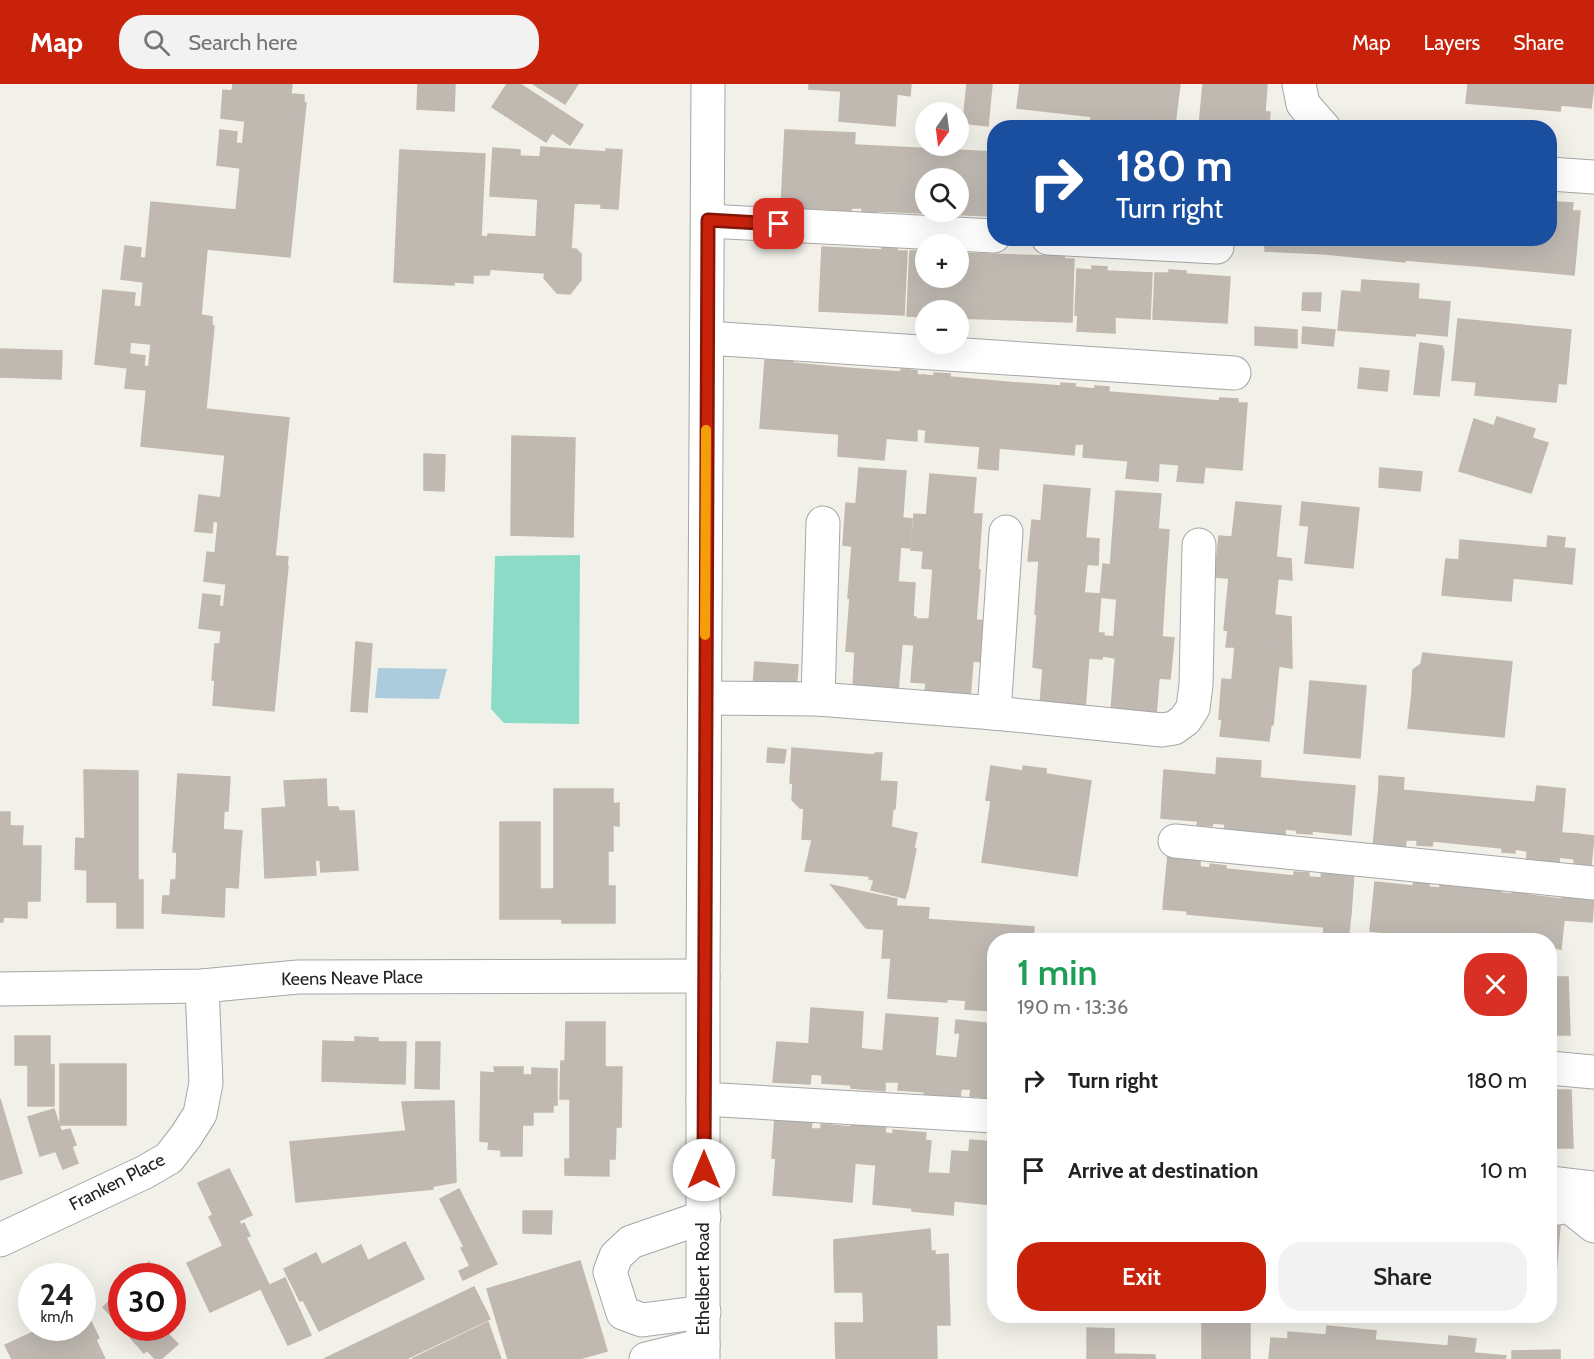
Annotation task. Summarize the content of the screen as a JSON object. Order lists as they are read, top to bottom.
{
  "streets": {
    "street": ["Keens Neave Place", "Franken Place", "Ethelbert Road"]
  },
  "crossings": [
    ["Keens Neave Place", "Franken Place"],
    ["Keens Neave Place", "Ethelbert Road"]
  ],
  "north": "bottom",
  "page": {
    "header": "Map",
    "search": "Search here",
    "nav": ["Map", "Layers", "Share"],
    "map_buttons": ["+", "−"],
    "turn": ["180 m", "Turn right"],
    "heading": ["1 min", "190 m · 13:36"],
    "list": [
      {
        "name": "Turn right",
        "value": "180 m"
      },
      {
        "name": "Arrive at destination",
        "value": "10 m"
      }
    ],
    "buttons": ["Exit", "Share"],
    "speed": "24 km/h",
    "limit": "30"
  }
}
